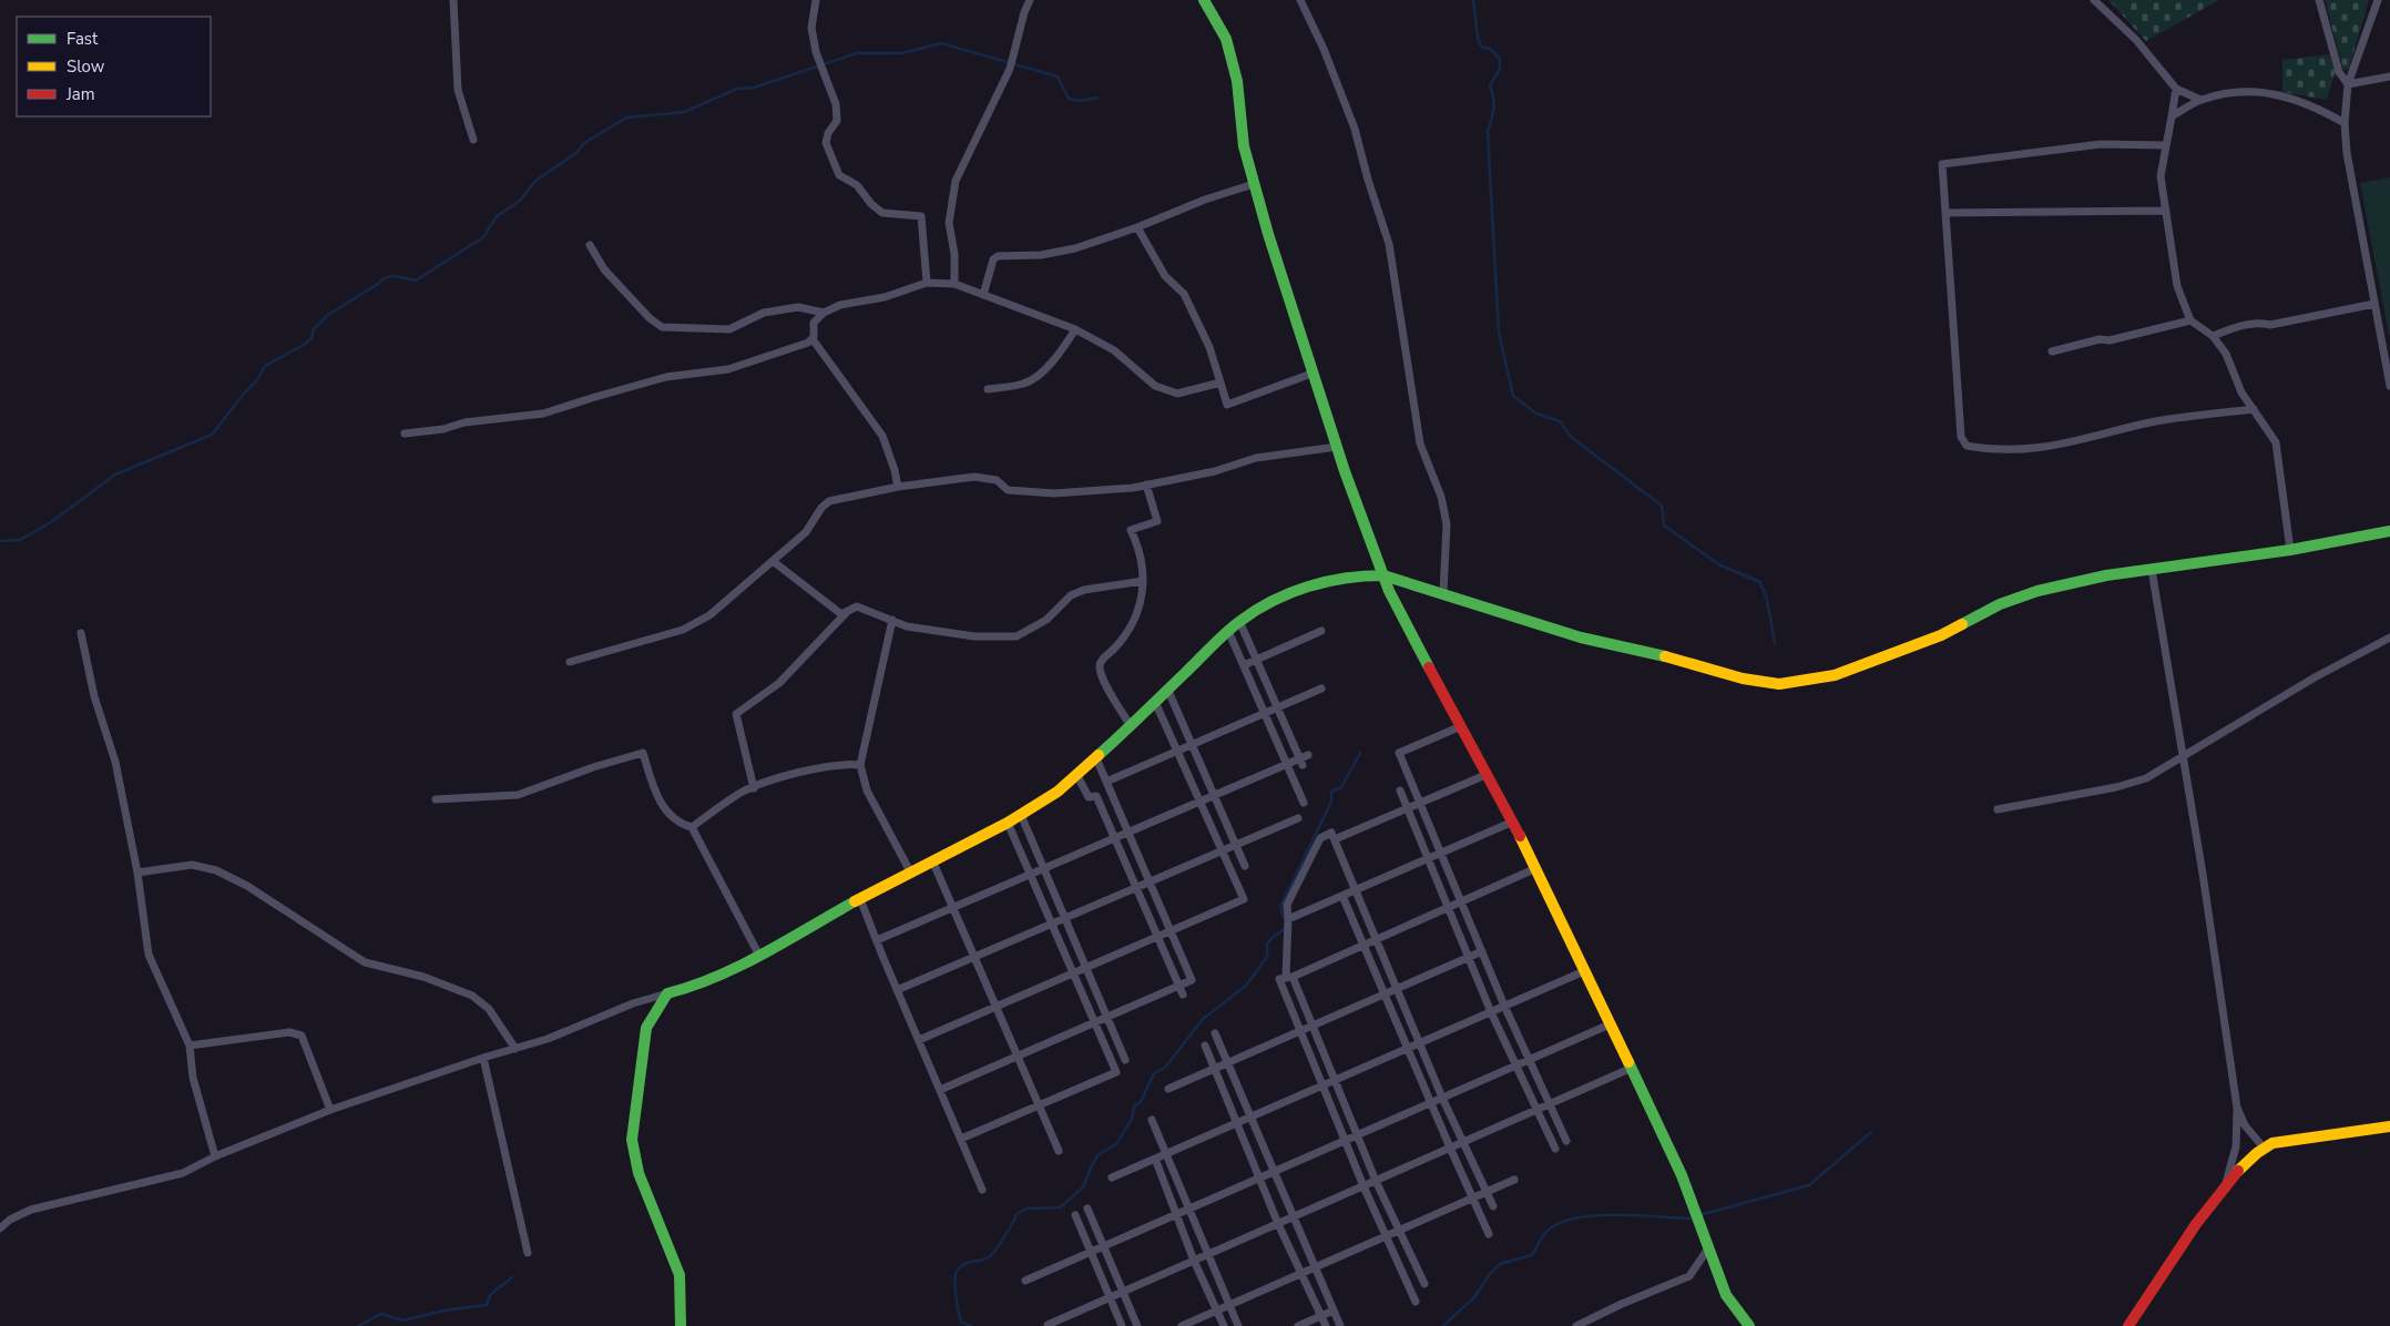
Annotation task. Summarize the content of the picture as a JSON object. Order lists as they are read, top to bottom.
{
  "legend": ["Fast", "Slow", "Jam"]
}
